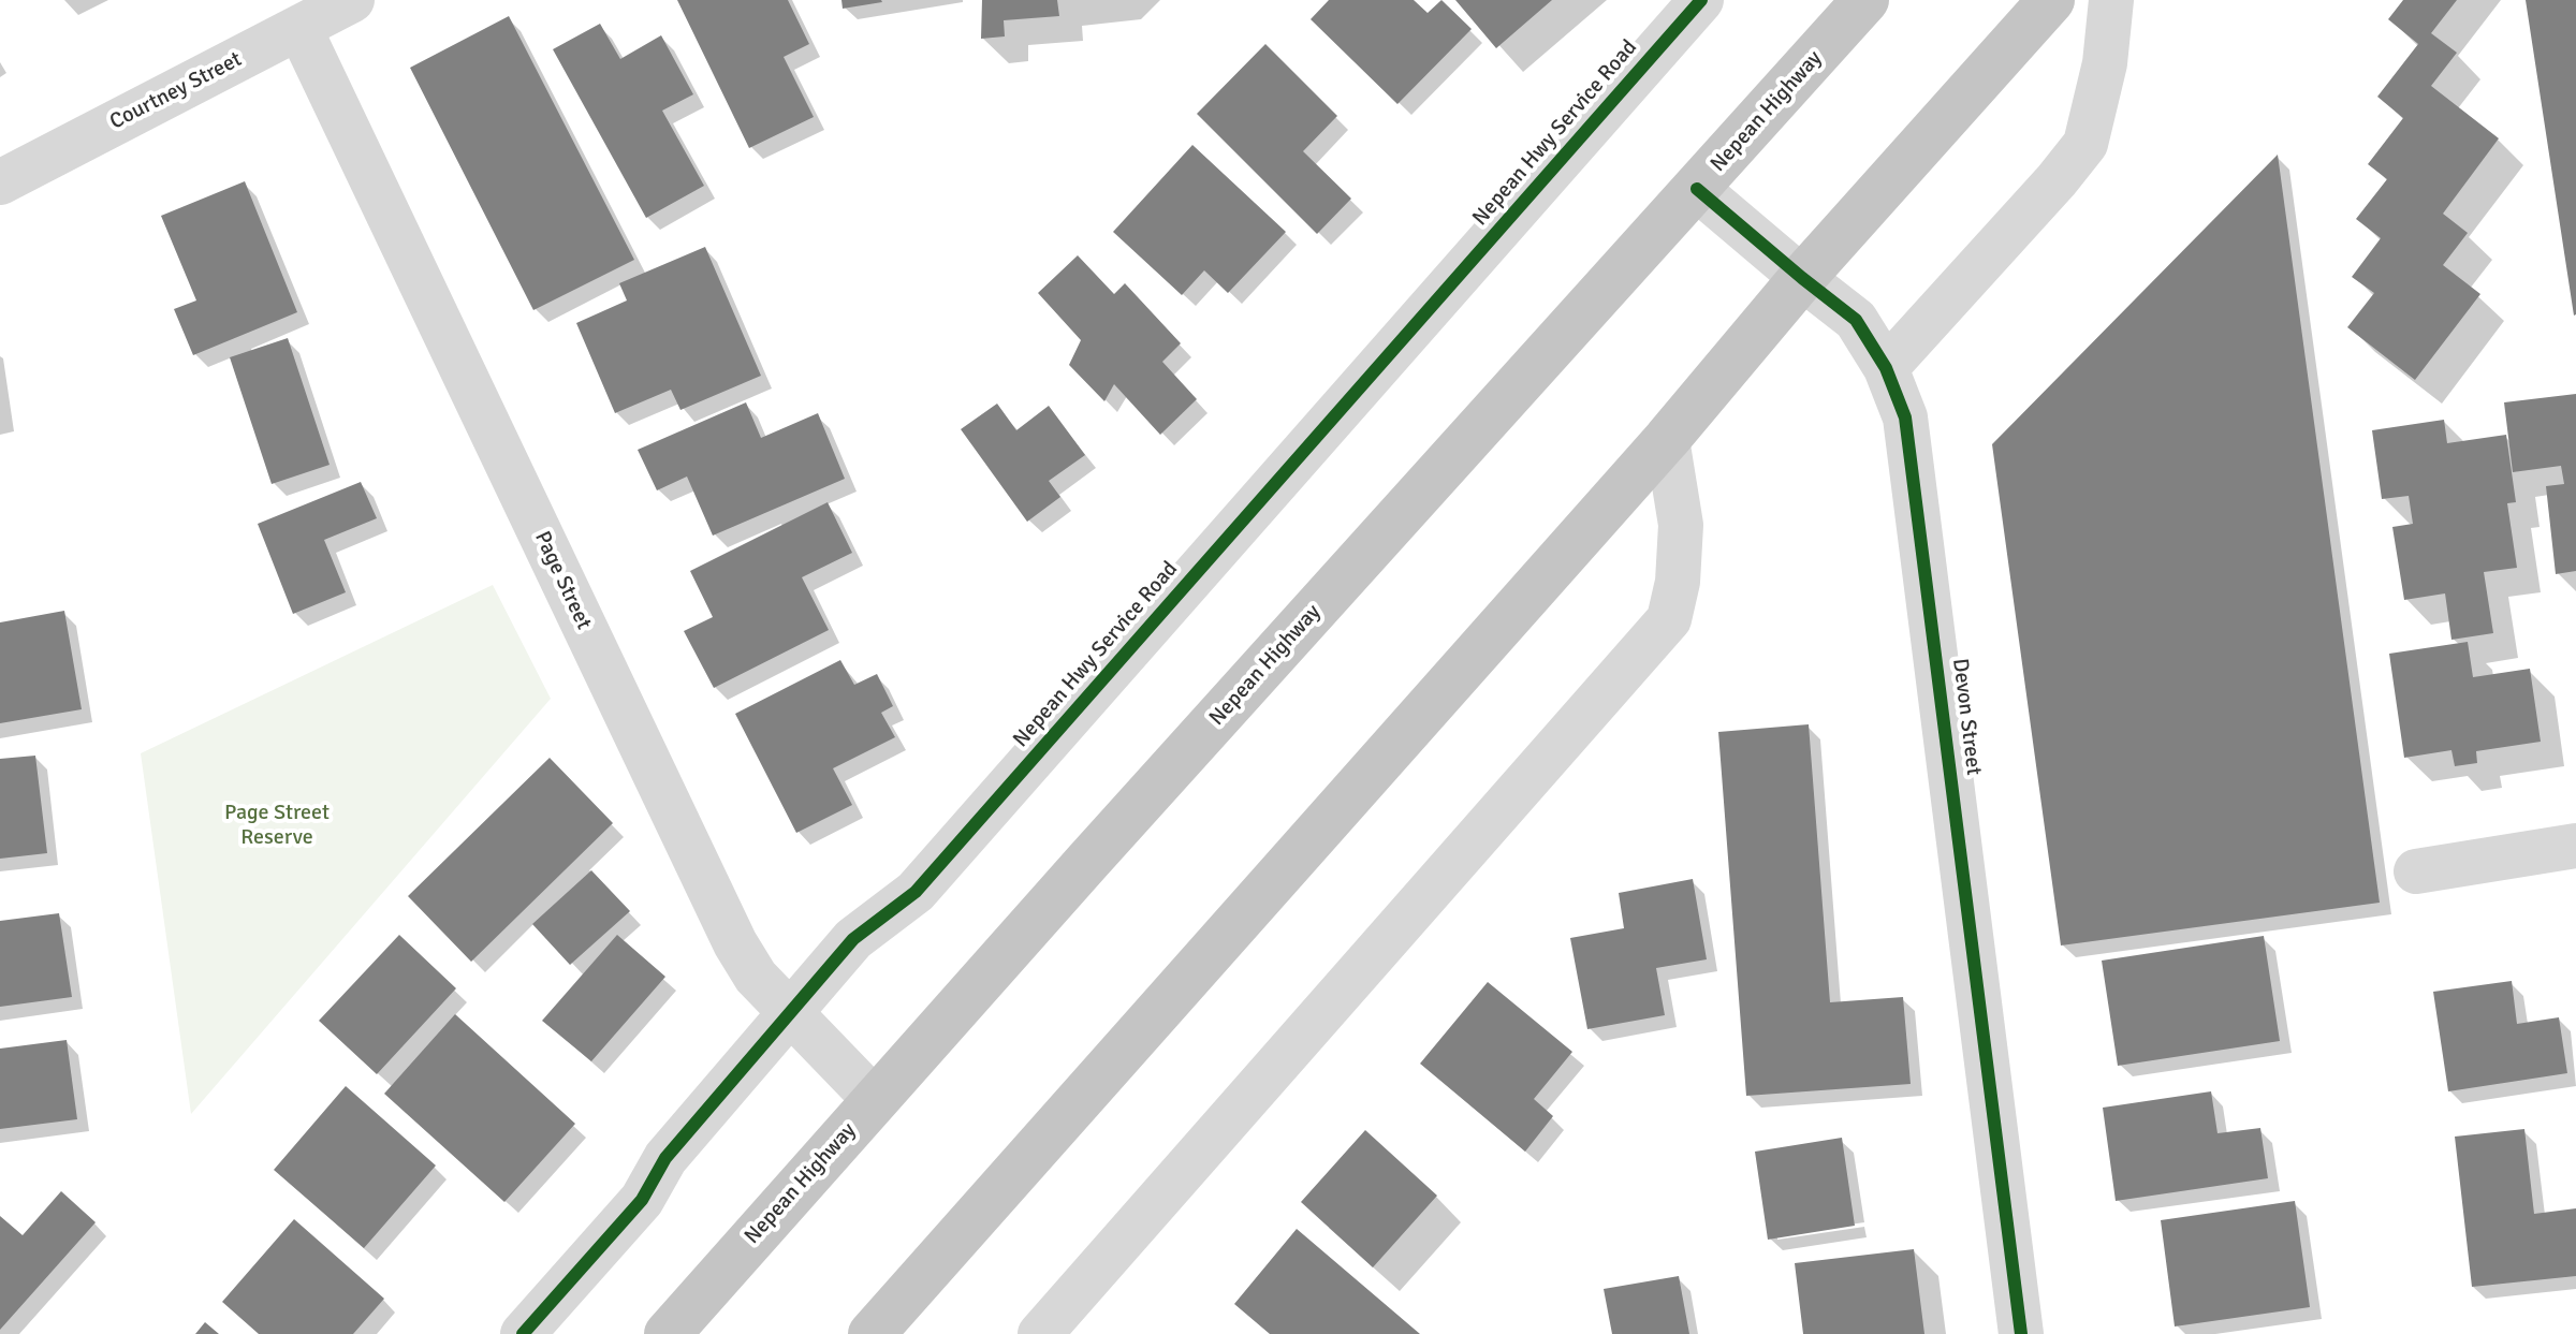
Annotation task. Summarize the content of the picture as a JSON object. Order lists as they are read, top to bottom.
{
  "streets": {
    "highway": ["Nepean Highway"],
    "street": [
      "Courtney Street",
      "Nepean Hwy Service Road",
      "Page Street",
      "Devon Street"
    ]
  },
  "crossings": [
    ["Courtney Street", "Page Street"],
    ["Nepean Highway", "Page Street"],
    ["Nepean Highway", "Devon Street"],
    ["Nepean Hwy Service Road", "Page Street"]
  ],
  "parks": ["Page Street Reserve"]
}
